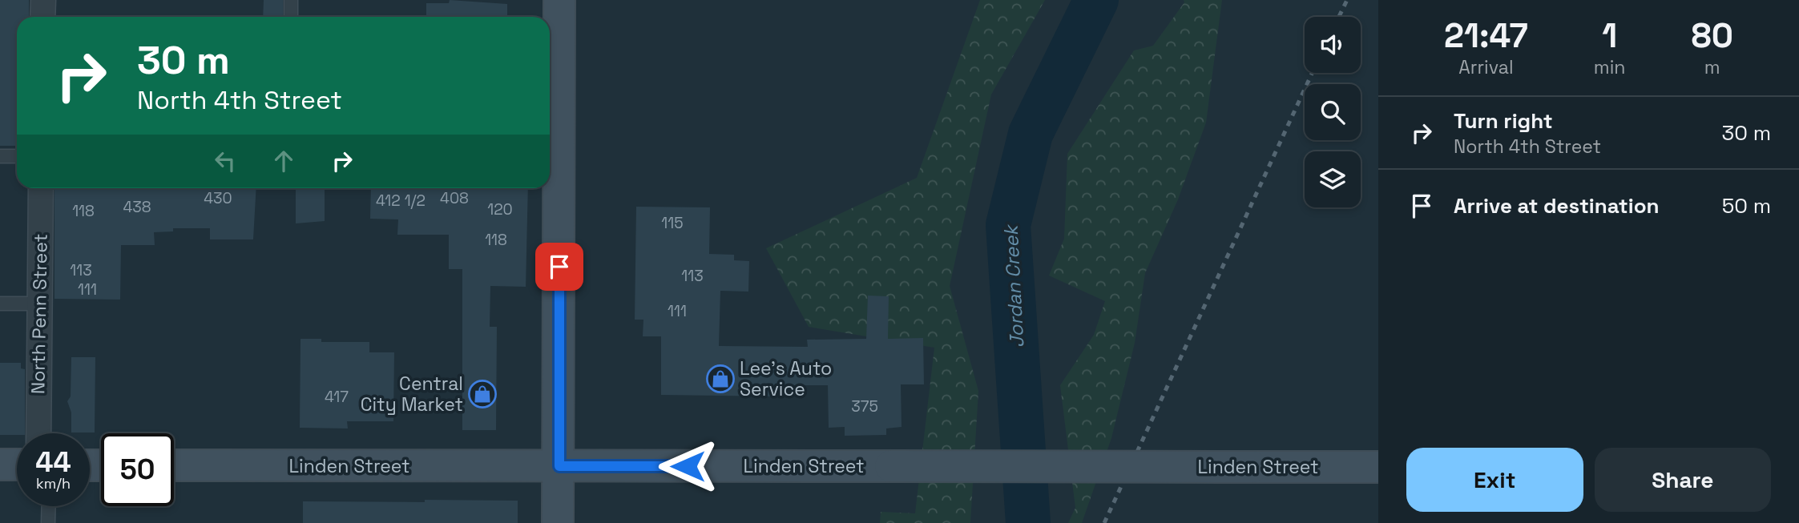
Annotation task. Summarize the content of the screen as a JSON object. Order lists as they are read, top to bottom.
{
  "streets": {
    "main road": ["Linden Street"],
    "street": ["North Penn Street"]
  },
  "water": ["Jordan Creek"],
  "places": {
    "shop": ["Lee's Auto Service", "Central City Market"]
  },
  "house_numbers": [
    "430",
    "408",
    "412 1/2",
    "438",
    "120",
    "118",
    "115",
    "118",
    "113",
    "113",
    "111",
    "111",
    "417",
    "375"
  ],
  "page": {
    "eta": [
      "21:47",
      "Arrival",
      "1",
      "min",
      "80",
      "m"
    ],
    "turn": ["30 m", "North 4th Street"],
    "list": [
      {
        "name": "Turn right",
        "note": "North 4th Street",
        "value": "30 m"
      },
      {
        "name": "Arrive at destination",
        "value": "50 m"
      }
    ],
    "speed": "44 km/h",
    "limit": "50",
    "buttons": ["Exit", "Share"]
  }
}
